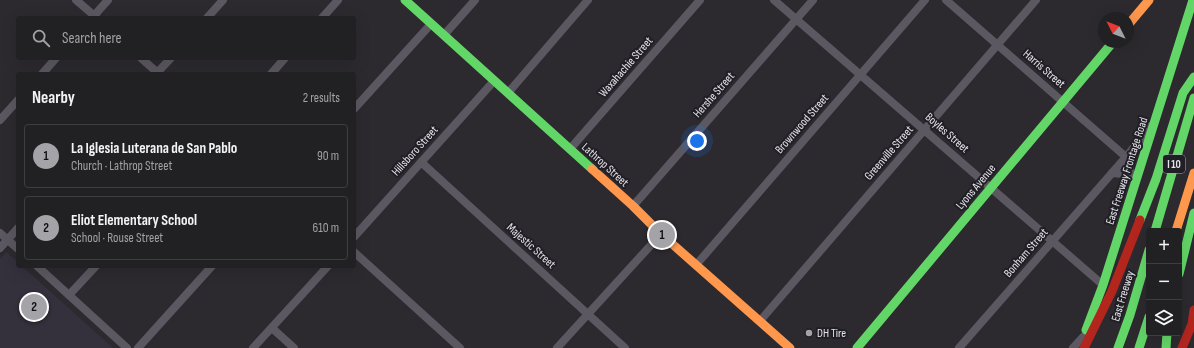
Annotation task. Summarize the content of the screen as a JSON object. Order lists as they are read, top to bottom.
{
  "streets": {
    "main road": [
      "I 10",
      "Lathrop Street",
      "East Freeway Frontage Road",
      "Lyons Avenue",
      "East Freeway"
    ],
    "street": [
      "Waxahachie Street",
      "Harris Street",
      "Hershe Street",
      "Brownwood Street",
      "Boyles Street",
      "Hillsboro Street",
      "Greenville Street",
      "Majestic Street",
      "Bonham Street"
    ]
  },
  "crossings": [
    ["Waxahachie Street", "Lathrop Street"],
    ["Harris Street", "Greenville Street"],
    ["Harris Street", "Lyons Avenue"],
    ["Harris Street", "Bonham Street"],
    ["Hershe Street", "Boyles Street"],
    ["Hershe Street", "Lathrop Street"],
    ["Brownwood Street", "Boyles Street"],
    ["Brownwood Street", "Lathrop Street"],
    ["Boyles Street", "Greenville Street"],
    ["Boyles Street", "East Freeway Frontage Road"],
    ["Boyles Street", "Lyons Avenue"],
    ["Boyles Street", "Bonham Street"],
    ["Hillsboro Street", "Lathrop Street"],
    ["Hillsboro Street", "Majestic Street"],
    ["Greenville Street", "Lathrop Street"],
    ["East Freeway Frontage Road", "Bonham Street"]
  ],
  "places": ["DH Tire"],
  "north": "top left",
  "page": {
    "search": "Search here",
    "heading": ["Nearby", "2 results"],
    "list": [
      {
        "mark": "1",
        "name": "La Iglesia Luterana de San Pablo",
        "note": "Church · Lathrop Street",
        "value": "90 m"
      },
      {
        "mark": "2",
        "name": "Eliot Elementary School",
        "note": "School · Rouse Street",
        "value": "610 m"
      }
    ],
    "pins": ["1", "2"],
    "map_buttons": ["+", "−"]
  }
}
